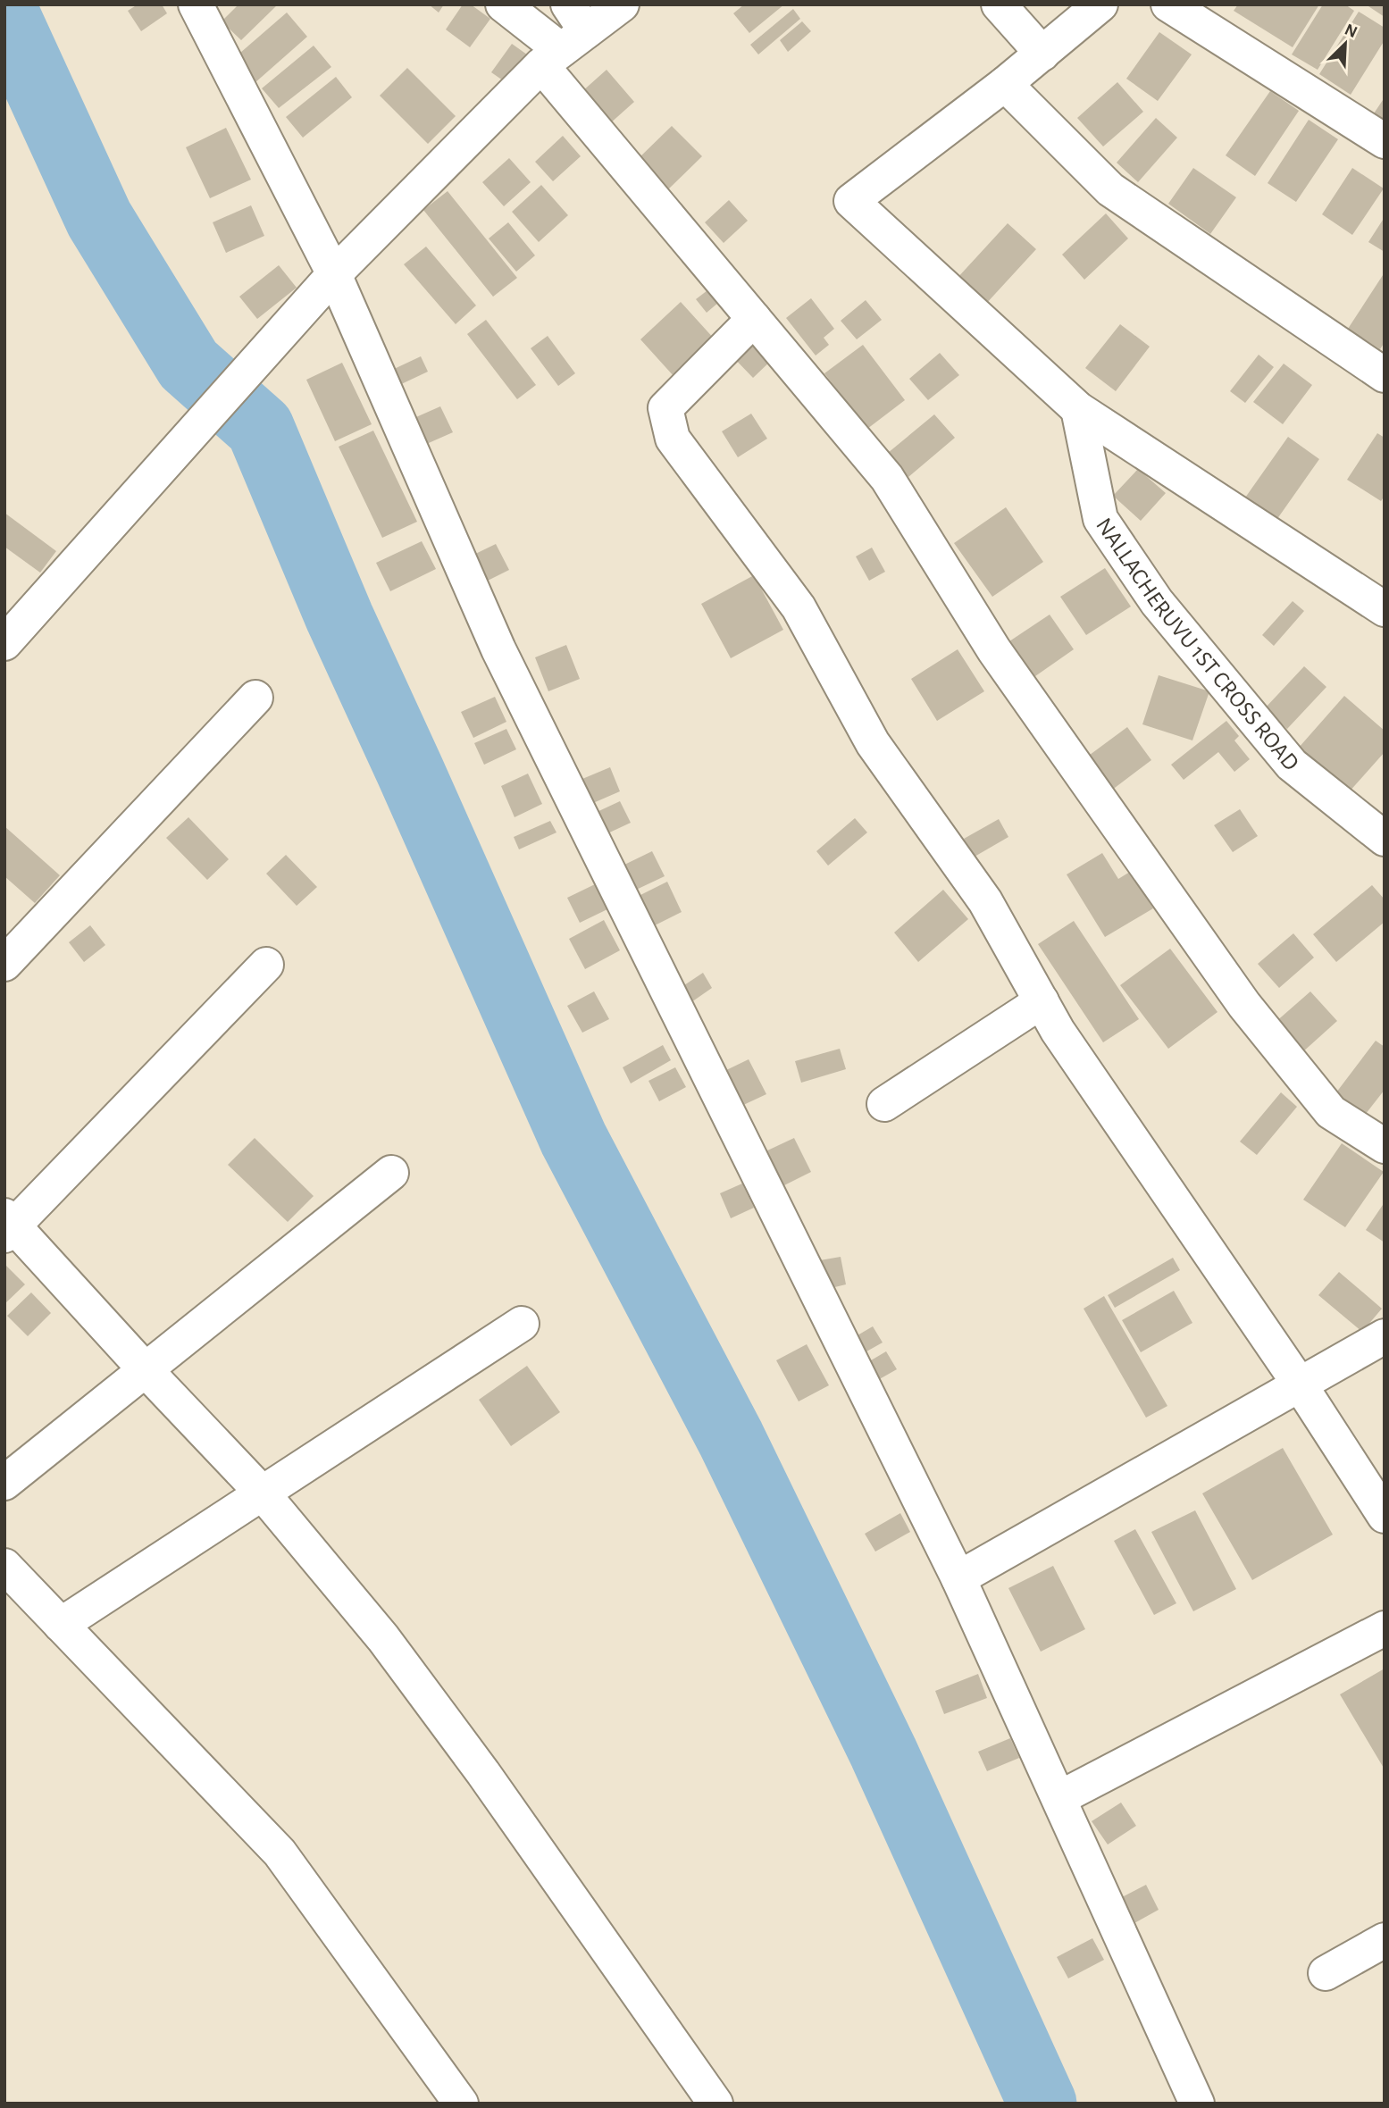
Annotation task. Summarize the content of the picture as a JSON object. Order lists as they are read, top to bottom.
{
  "streets": {
    "street": ["NALLACHERUVU 1ST CROSS ROAD"]
  },
  "north": "top right"
}
